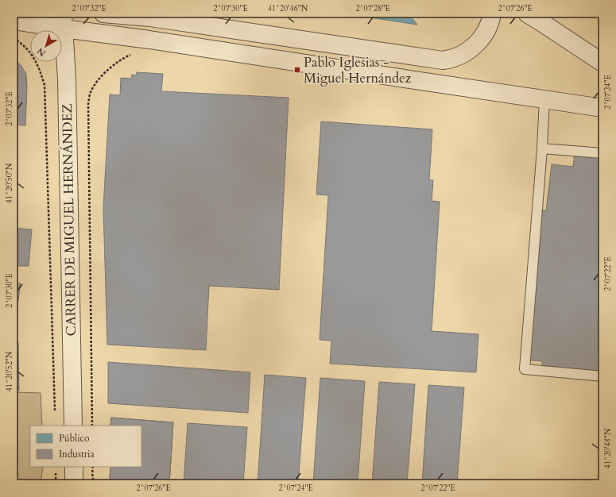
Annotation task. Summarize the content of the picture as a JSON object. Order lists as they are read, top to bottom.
{
  "streets": {
    "street": ["CARRER DE MIGUEL HERNÁNDEZ"]
  },
  "places": {
    "transit": ["Pablo Iglesias - Miguel Hernández"]
  },
  "legend": ["Público", "Industria"],
  "north": "bottom left",
  "coordinates": [
    "2°07'32\"E",
    "2°07'30\"E",
    "41°20'46\"N",
    "2°07'28\"E",
    "2°07'26\"E",
    "2°07'24\"E",
    "41°20'50\"N",
    "2°07'22\"E",
    "41°20'52\"N",
    "41°20'48\"N"
  ]
}
